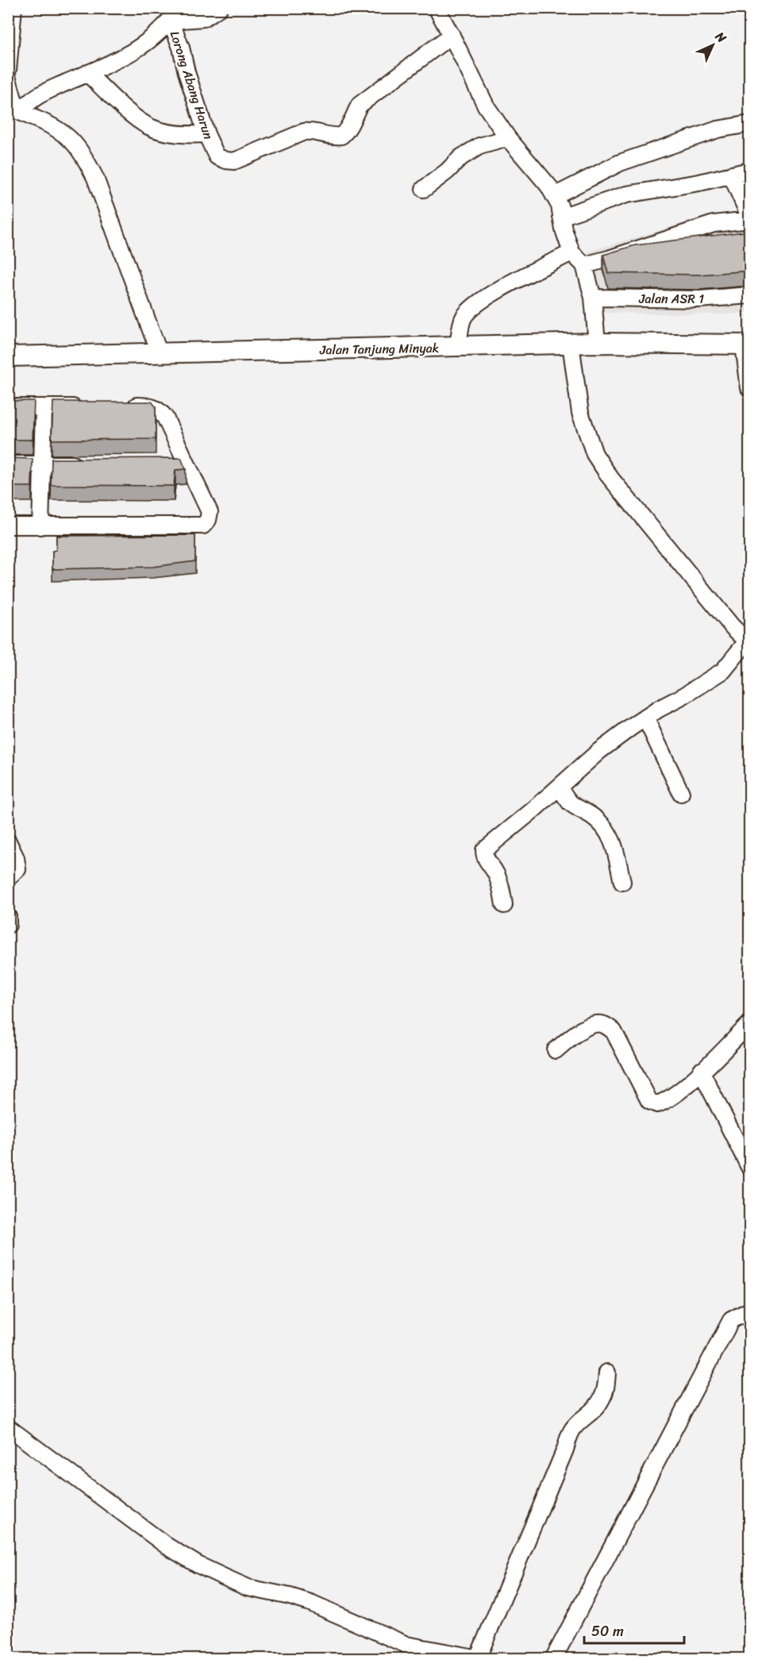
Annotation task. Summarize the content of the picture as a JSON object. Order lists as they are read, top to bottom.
{
  "streets": {
    "main road": ["Jalan Tanjung Minyak"],
    "street": ["Lorong Abang Harun", "Jalan ASR 1"]
  },
  "scale_bar": "50 m",
  "north": "top right"
}
